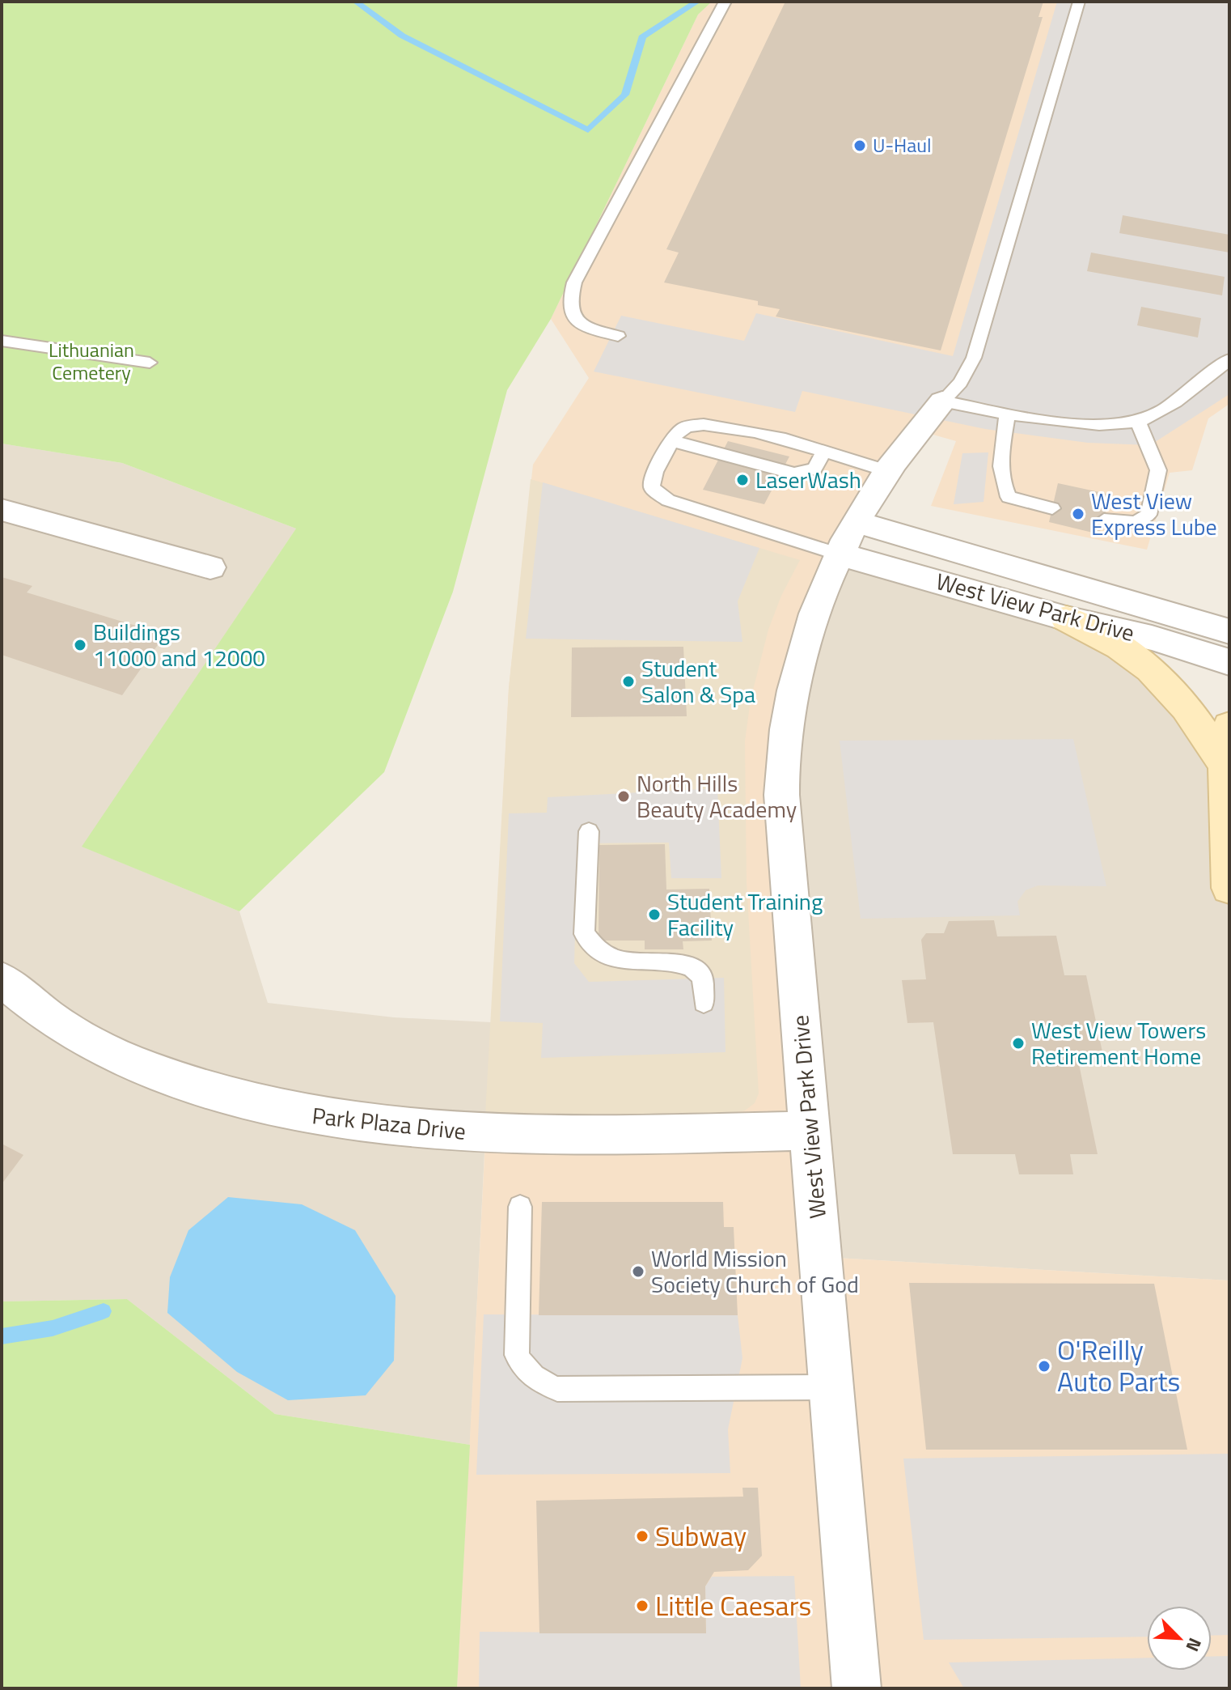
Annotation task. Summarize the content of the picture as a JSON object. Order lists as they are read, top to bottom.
{
  "streets": {
    "street": ["West View Park Drive", "Park Plaza Drive"]
  },
  "crossings": [
    ["West View Park Drive", "Park Plaza Drive"]
  ],
  "parks": ["Lithuanian Cemetery"],
  "places": [
    "U-Haul",
    "LaserWash",
    "West View Express Lube",
    "Buildings 11000 and 12000",
    "Student Salon & Spa",
    "North Hills Beauty Academy",
    "Student Training Facility",
    "West View Towers Retirement Home",
    "World Mission Society Church of God",
    "O'Reilly Auto Parts",
    "Subway",
    "Little Caesars"
  ],
  "north": "bottom right"
}
